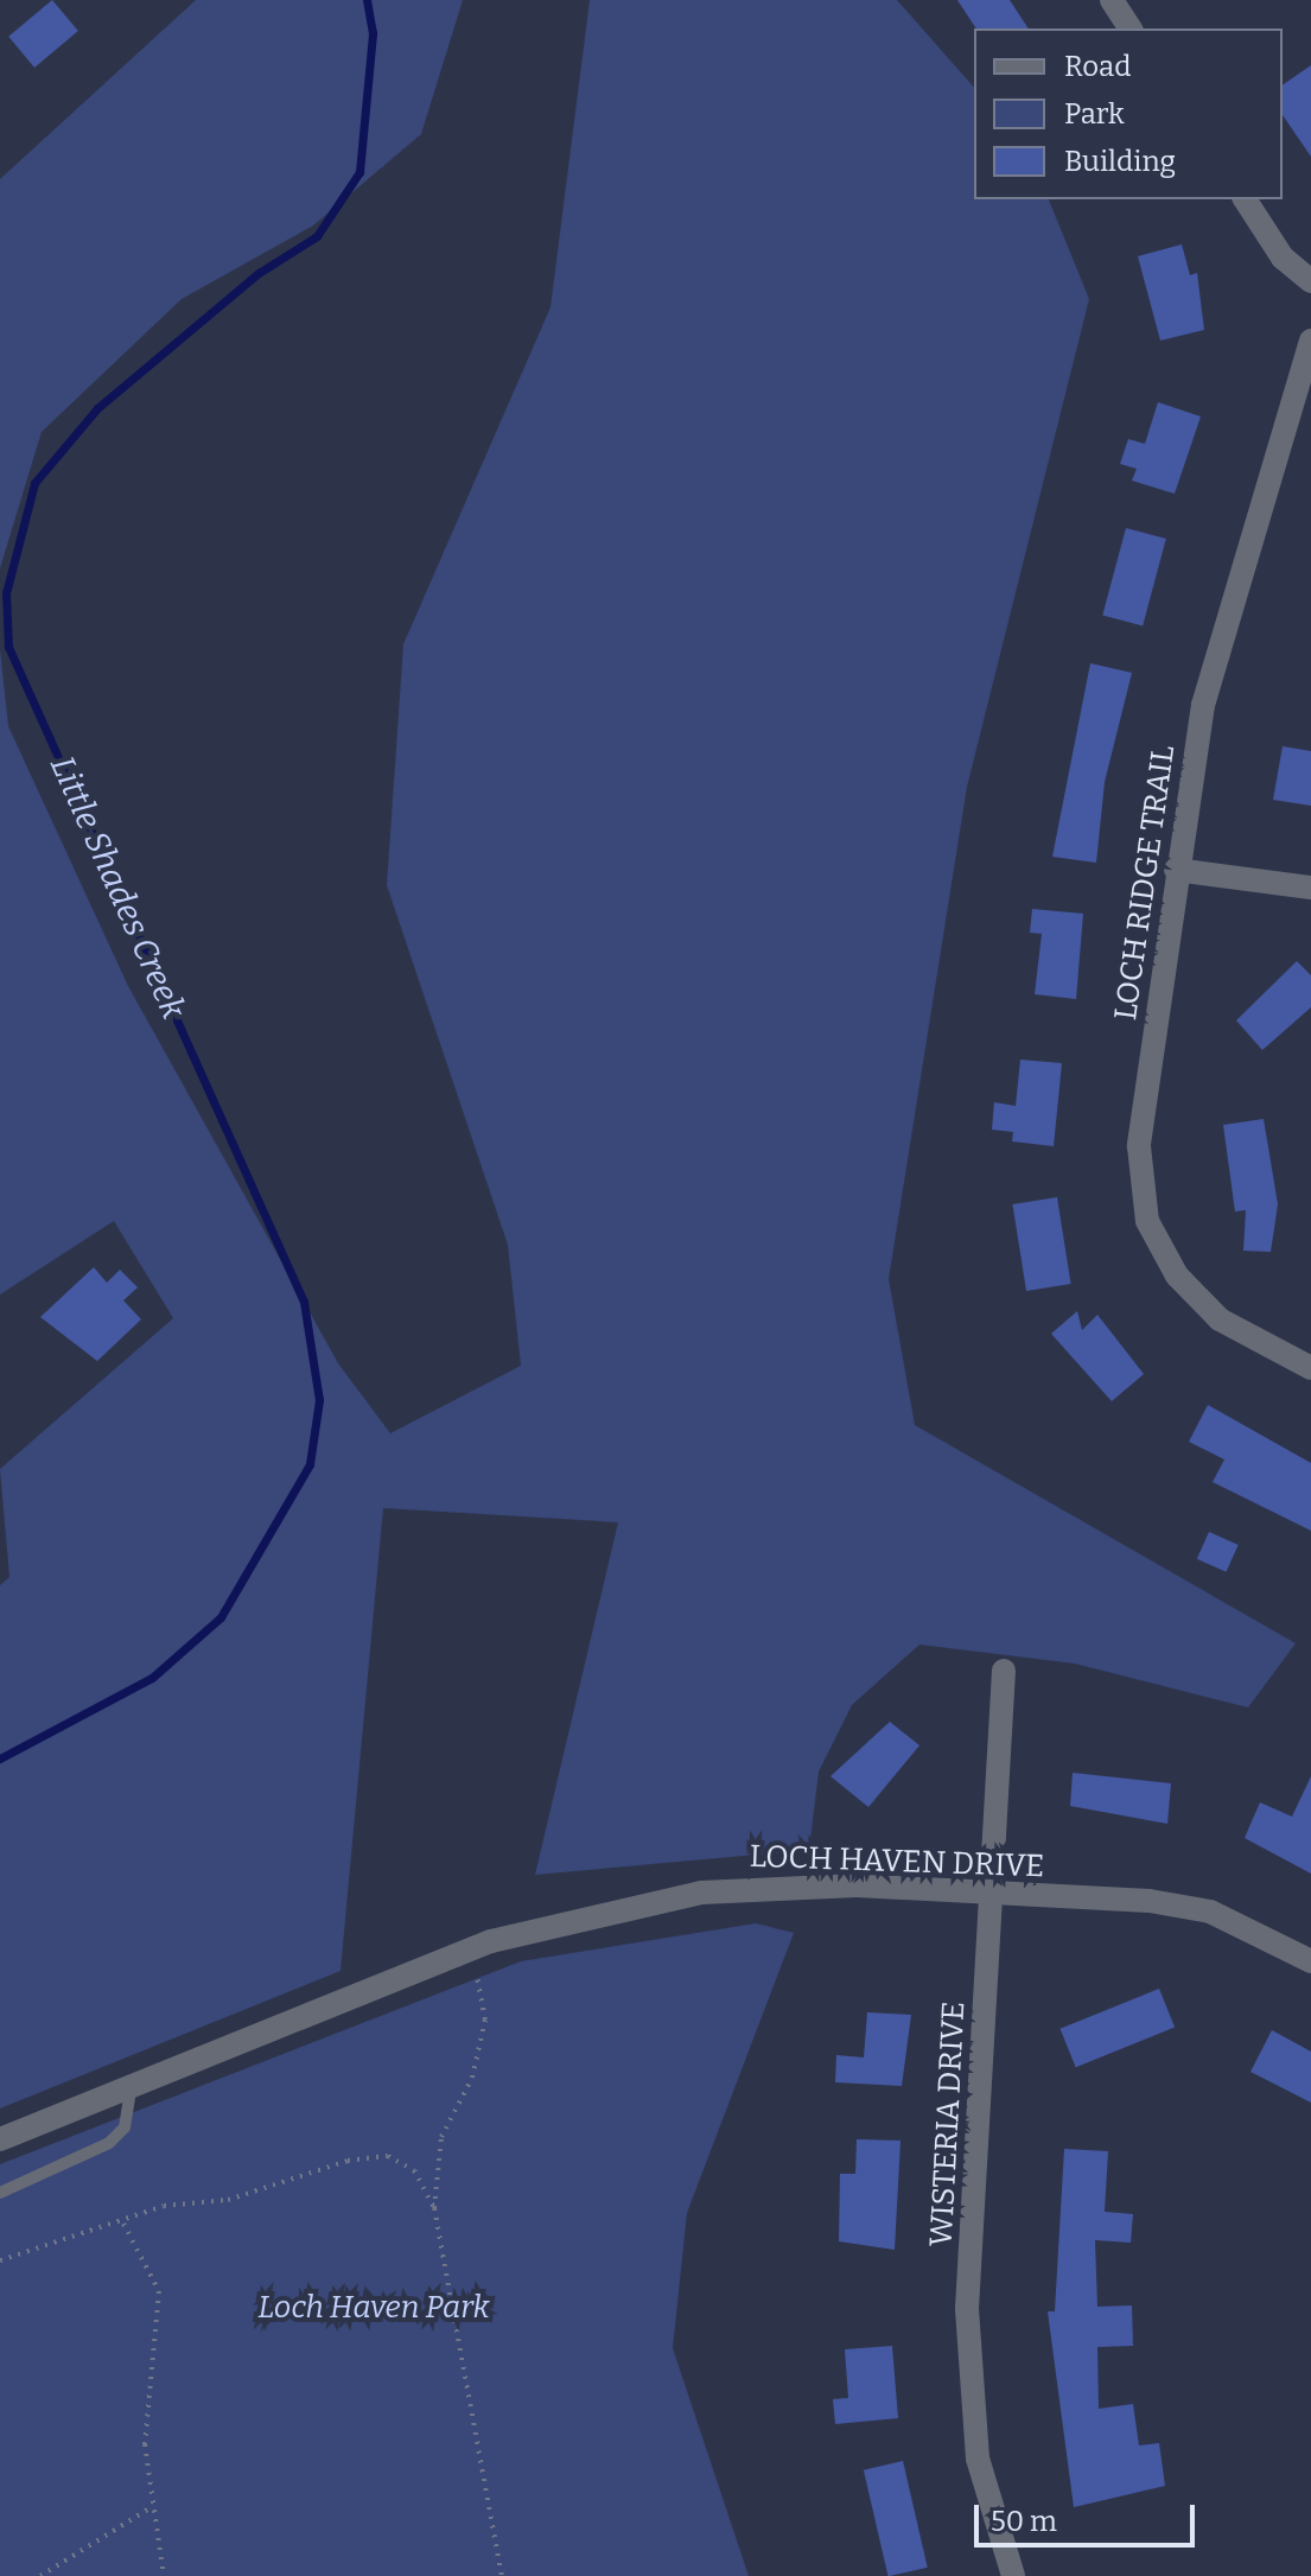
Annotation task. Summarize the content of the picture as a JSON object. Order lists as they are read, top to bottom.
{
  "streets": {
    "street": ["LOCH RIDGE TRAIL", "LOCH HAVEN DRIVE", "WISTERIA DRIVE"]
  },
  "crossings": [
    ["LOCH HAVEN DRIVE", "WISTERIA DRIVE"]
  ],
  "water": ["Little Shades Creek"],
  "parks": ["Loch Haven Park"],
  "legend": ["Road", "Park", "Building"],
  "scale_bar": "50 m"
}
